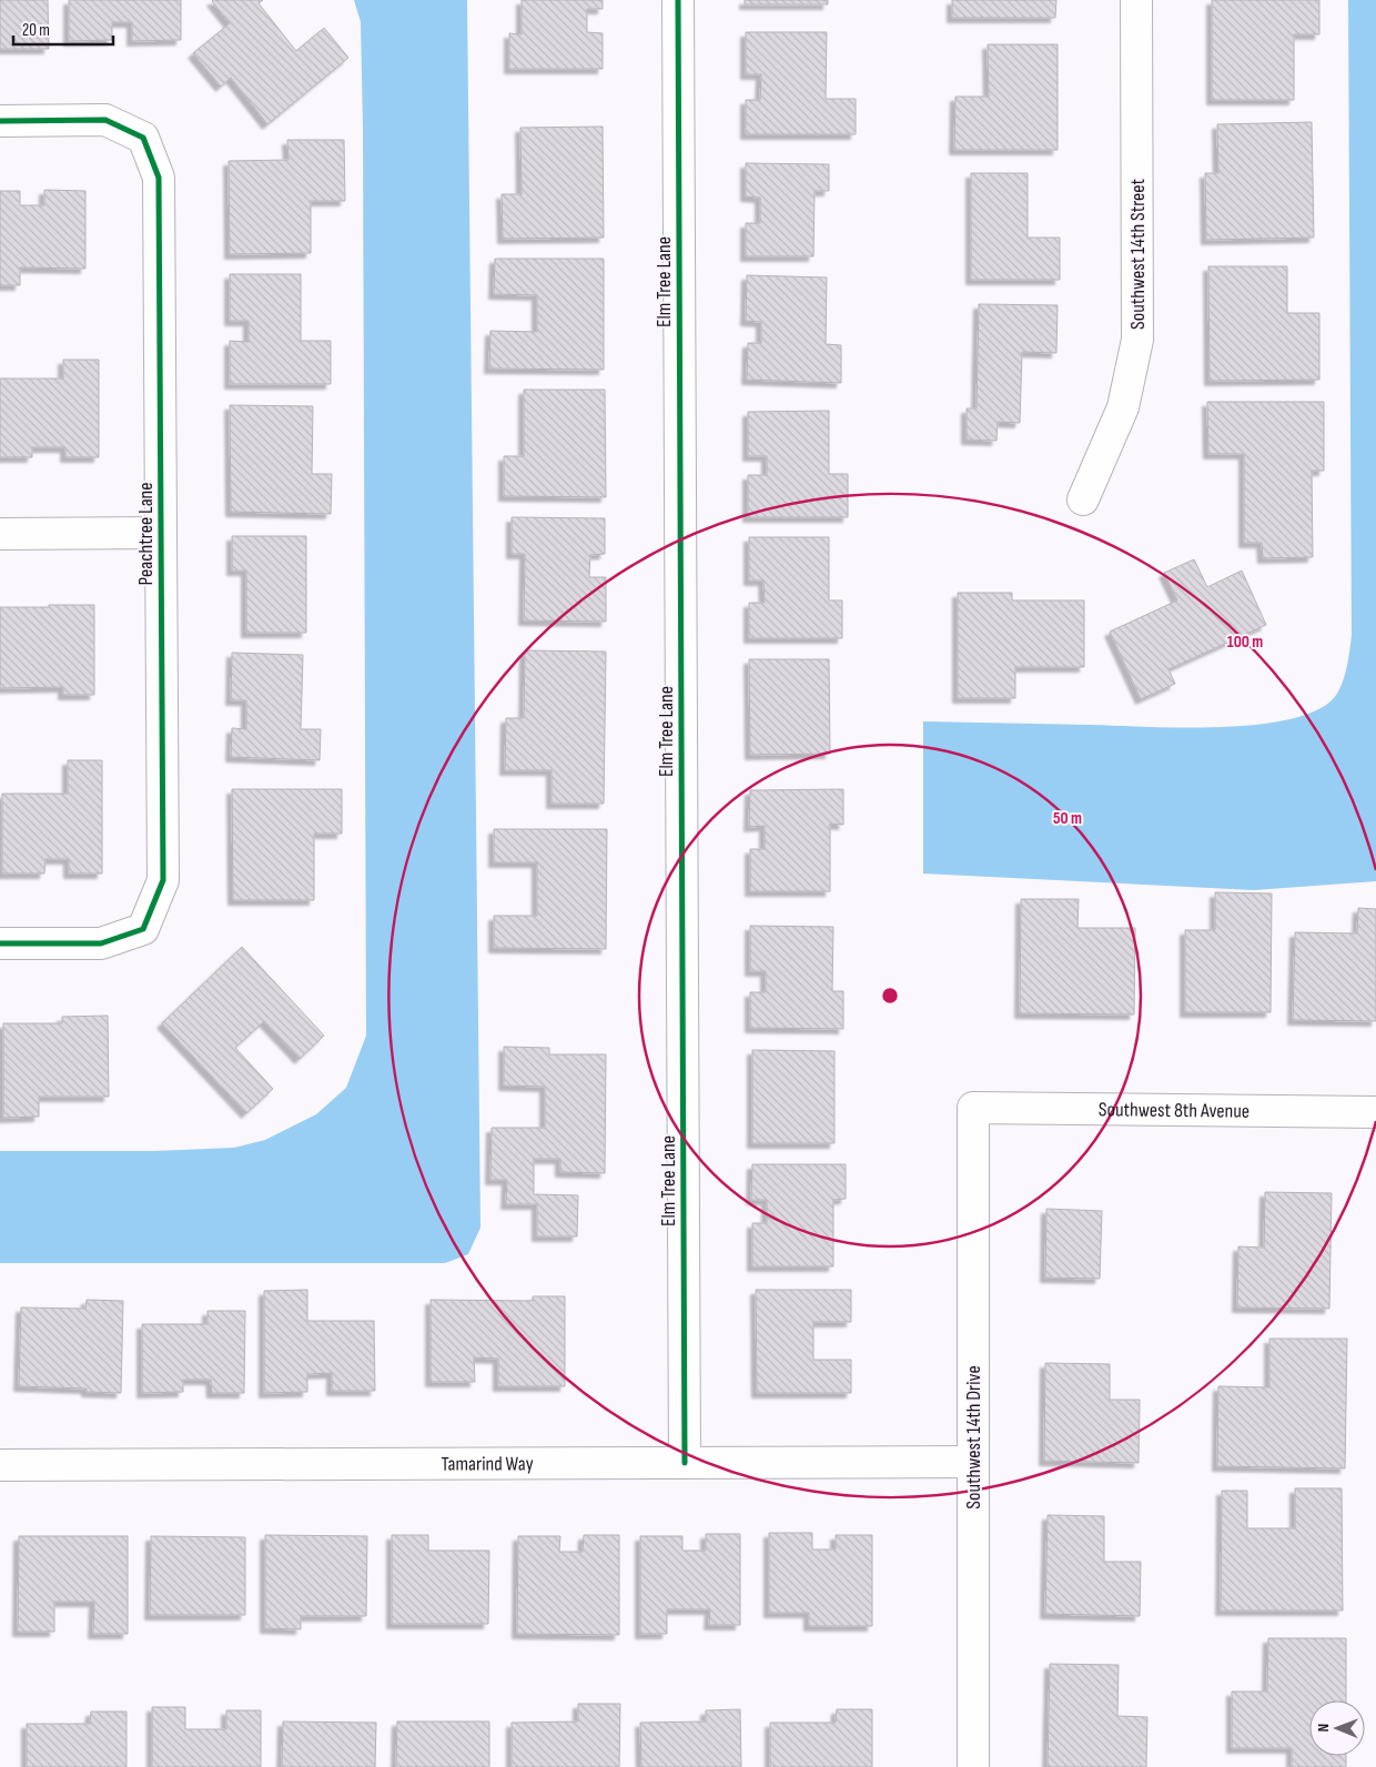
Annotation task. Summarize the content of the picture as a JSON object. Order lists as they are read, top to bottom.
{
  "streets": {
    "street": [
      "Southwest 14th Street",
      "Elm Tree Lane",
      "Peachtree Lane",
      "Southwest 8th Avenue",
      "Southwest 14th Drive",
      "Tamarind Way"
    ]
  },
  "crossings": [
    ["Elm Tree Lane", "Tamarind Way"],
    ["Southwest 8th Avenue", "Southwest 14th Drive"],
    ["Southwest 14th Drive", "Tamarind Way"]
  ],
  "scale_bar": "20 m",
  "north": "left",
  "rings": ["100 m", "50 m"]
}
